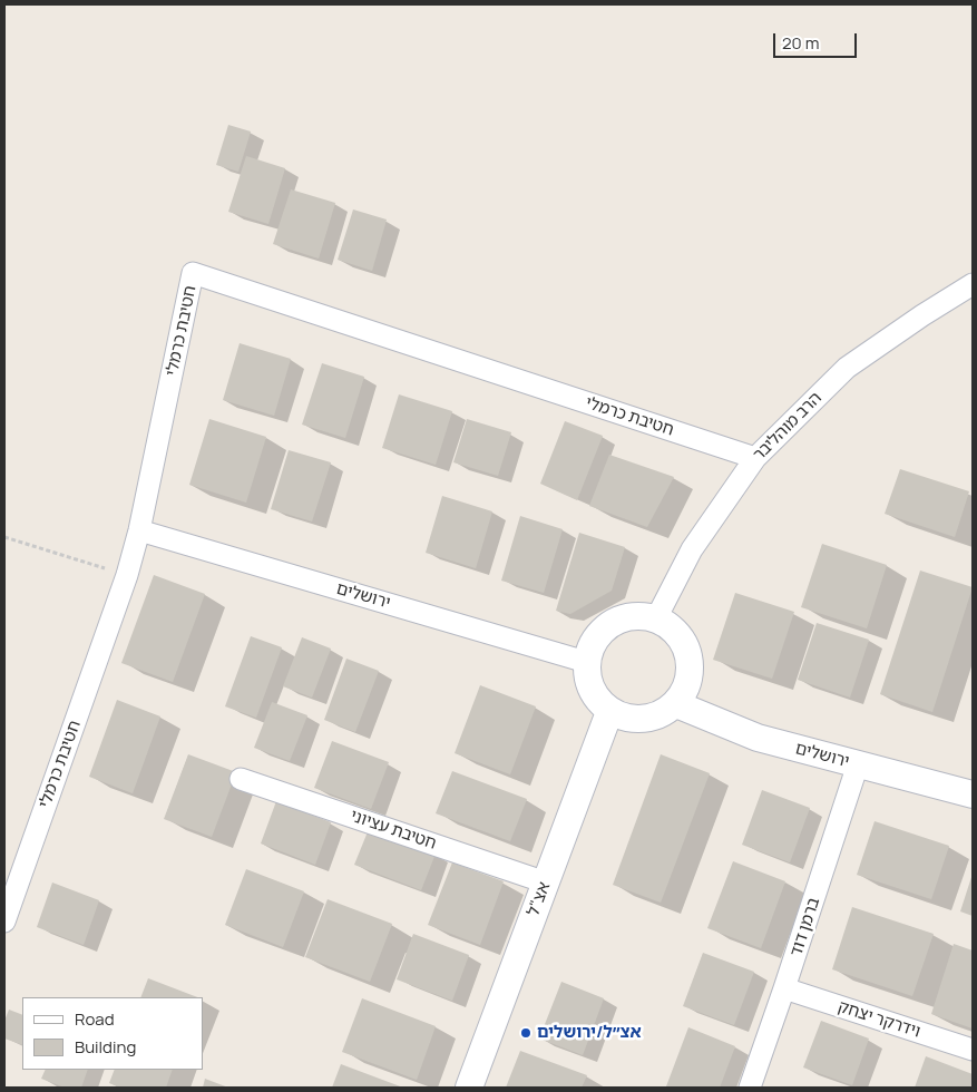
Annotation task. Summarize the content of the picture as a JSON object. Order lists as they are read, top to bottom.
{
  "streets": {
    "street": [
      "חטיבת כרמלי",
      "הרב מוהליבר",
      "ירושלים",
      "חטיבת עציוני",
      "אצ\"ל",
      "ברמן דוד",
      "וידרקר יצחק"
    ]
  },
  "crossings": [
    ["חטיבת כרמלי", "הרב מוהליבר"],
    ["חטיבת כרמלי", "ירושלים"],
    ["הרב מוהליבר", "ירושלים"],
    ["הרב מוהליבר", "אצ\"ל"],
    ["ירושלים", "אצ\"ל"],
    ["ירושלים", "ברמן דוד"],
    ["חטיבת עציוני", "אצ\"ל"],
    ["ברמן דוד", "וידרקר יצחק"]
  ],
  "places": ["אצ״ל/ירושלים"],
  "legend": ["Road", "Building"],
  "scale_bar": "20 m"
}
